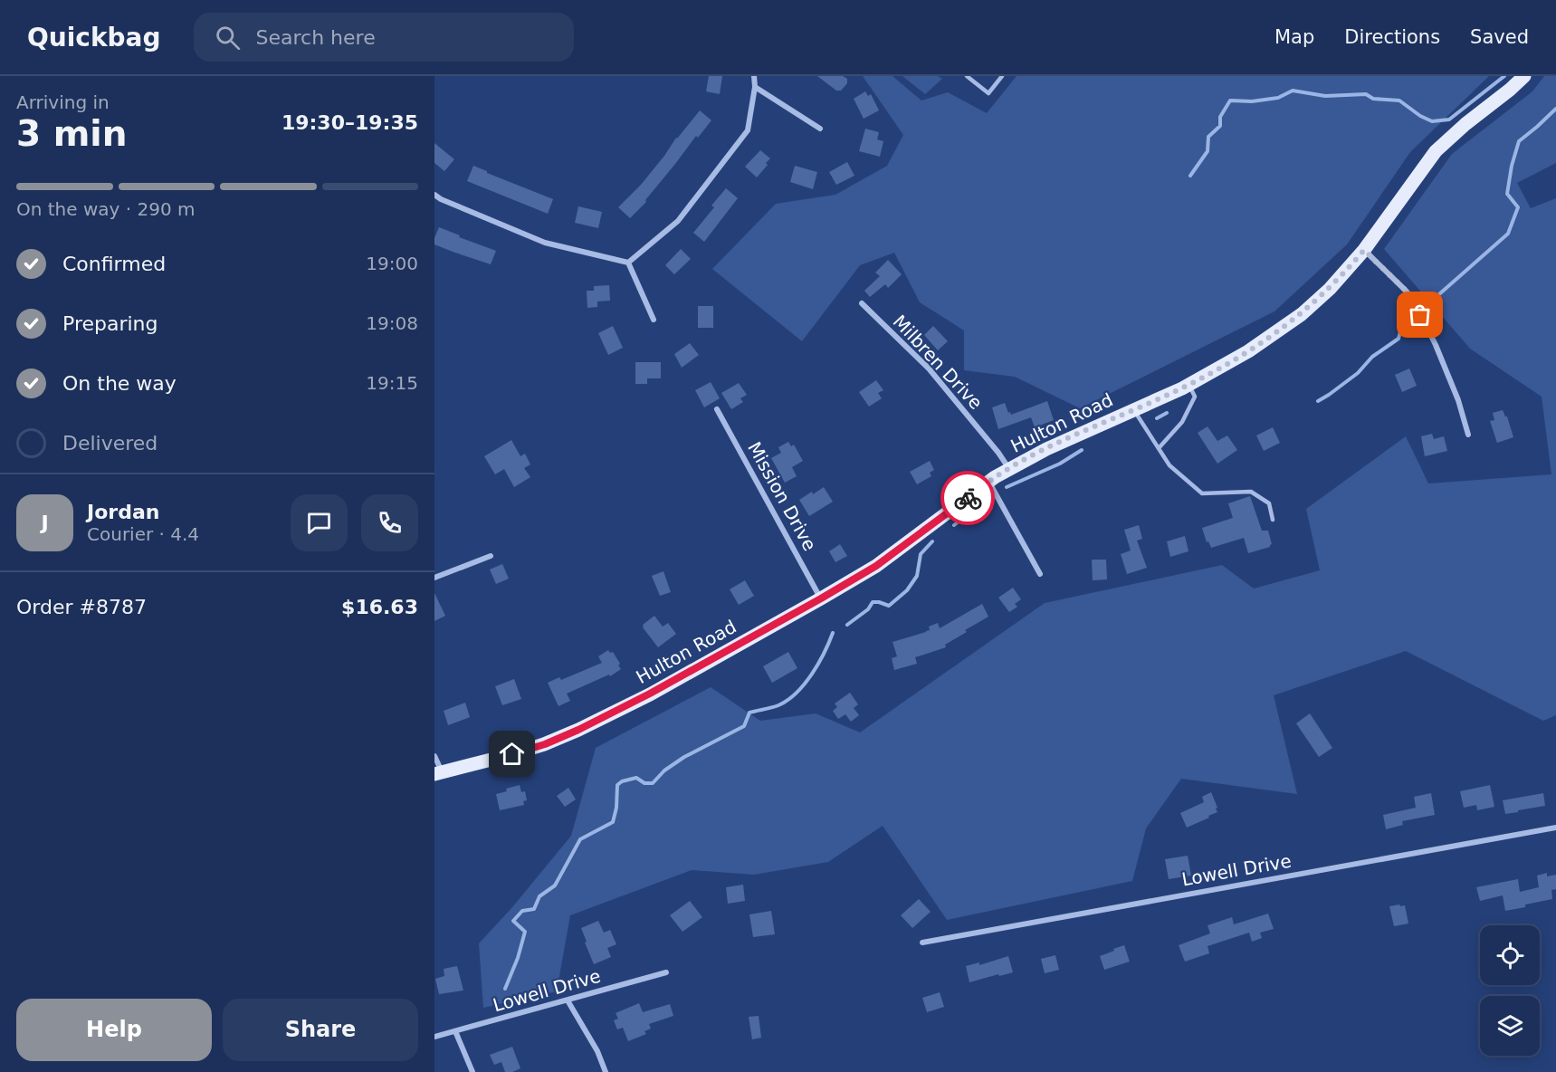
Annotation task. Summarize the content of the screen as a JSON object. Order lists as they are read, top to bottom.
{
  "streets": {
    "main road": ["Hulton Road"],
    "street": ["Milbren Drive", "Mission Drive", "Lowell Drive"]
  },
  "crossings": [
    ["Milbren Drive", "Hulton Road"],
    ["Hulton Road", "Mission Drive"]
  ],
  "page": {
    "header": "Quickbag",
    "search": "Search here",
    "nav": ["Map", "Directions", "Saved"],
    "heading": ["3 min", "Arriving in", "19:30–19:35"],
    "panel": [
      "Jordan",
      "Courier · 4.4",
      "Order #8787",
      "$16.63"
    ],
    "bar": "On the way · 290 m",
    "list": [
      ["Confirmed", "19:00"],
      ["Preparing", "19:08"],
      ["On the way", "19:15"],
      "Delivered"
    ],
    "round": "J",
    "buttons": ["Help", "Share"]
  }
}
